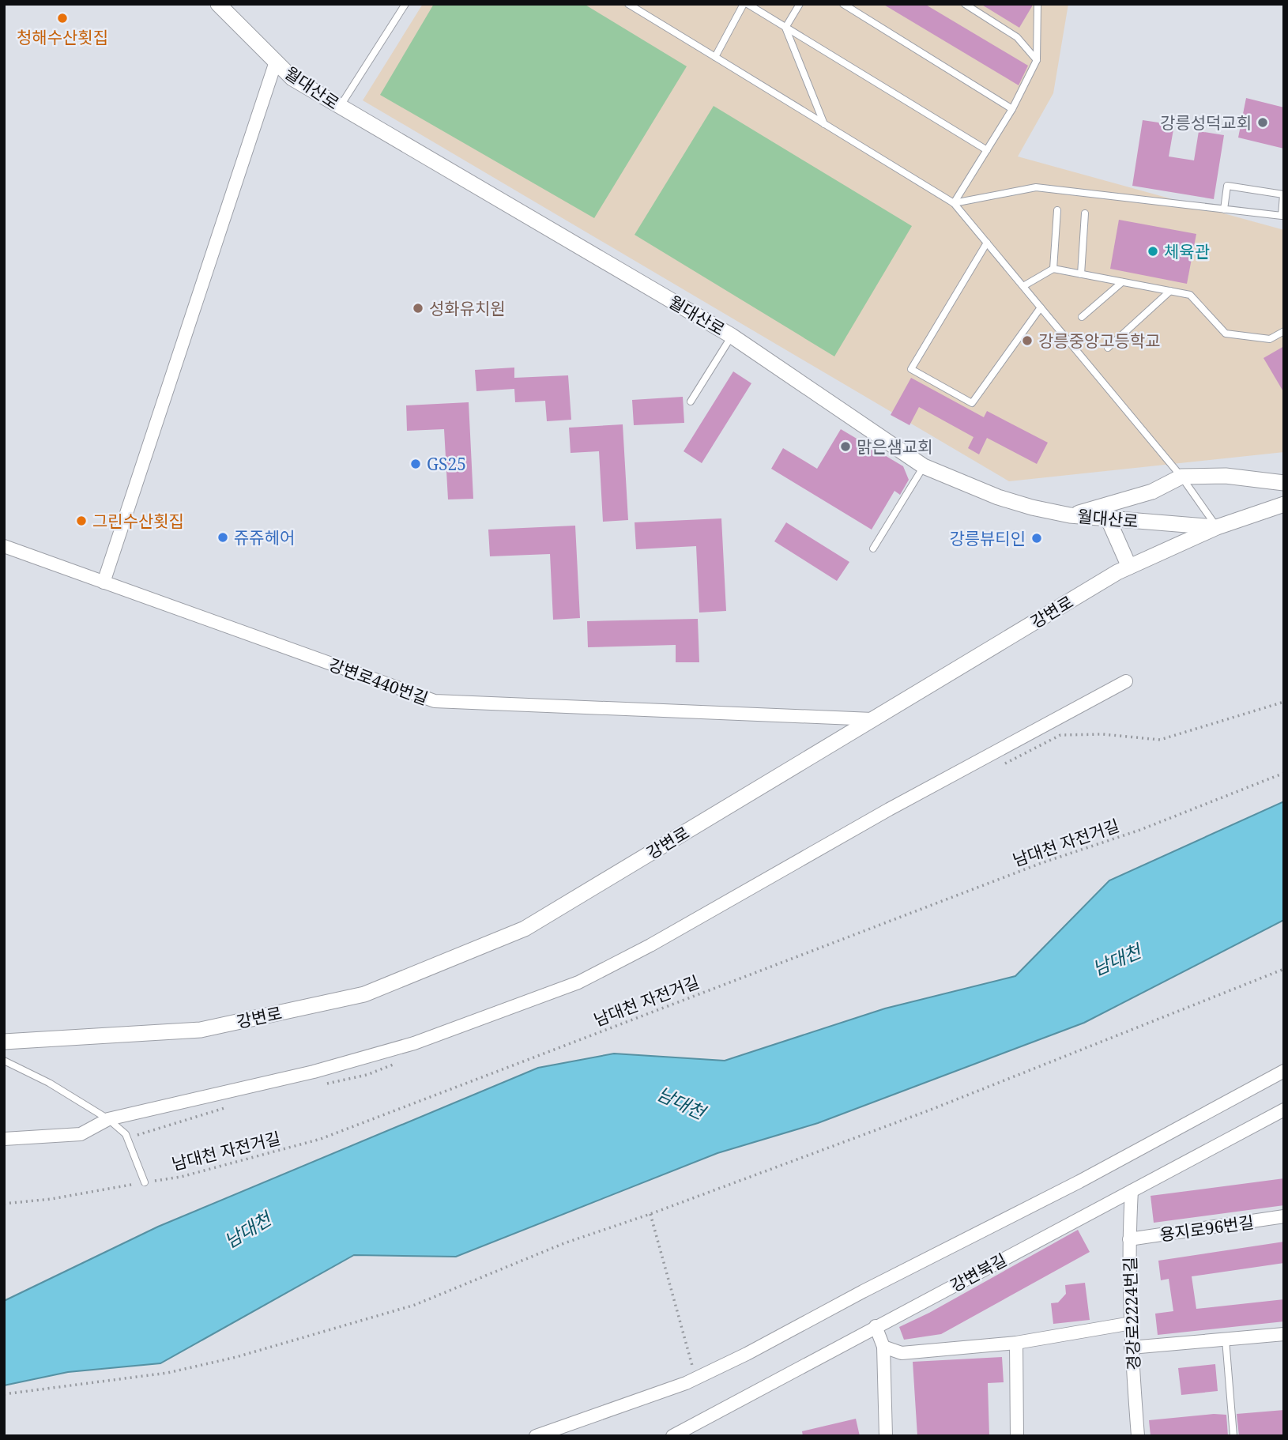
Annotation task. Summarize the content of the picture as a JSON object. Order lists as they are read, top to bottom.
{
  "streets": {
    "street": [
      "월대산로",
      "강변로",
      "강변로440번길",
      "용지로96번길",
      "강변북길",
      "경강로2224번길"
    ],
    "path": ["남대천 자전거길"]
  },
  "crossings": [
    ["월대산로", "강변로"],
    ["강변로", "강변로440번길"],
    ["용지로96번길", "경강로2224번길"],
    ["강변북길", "경강로2224번길"]
  ],
  "water": ["남대천"],
  "places": [
    "청해수산횟집",
    "강릉성덕교회",
    "체육관",
    "성화유치원",
    "강릉중앙고등학교",
    "맑은샘교회",
    "GS25",
    "그린수산횟집",
    "쥬쥬헤어",
    "강릉뷰티인"
  ]
}
